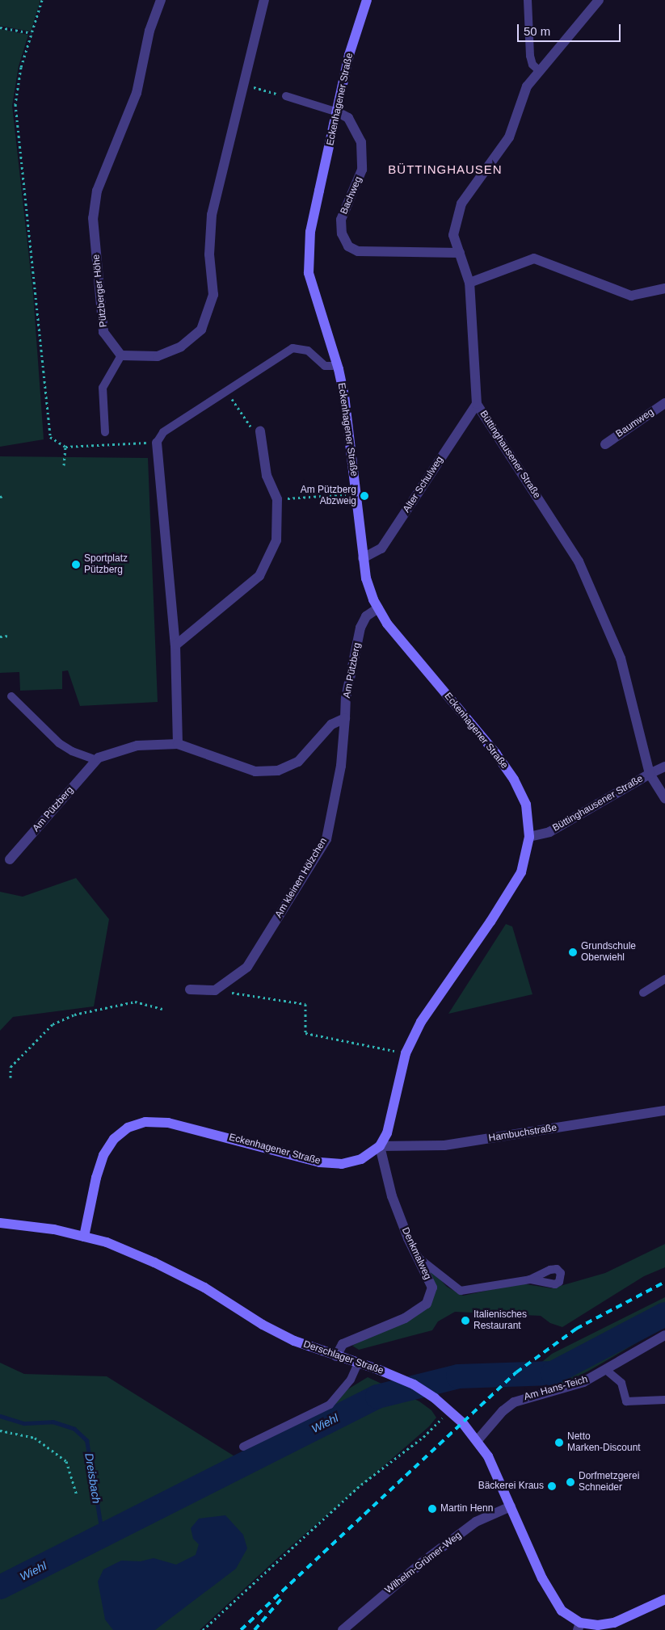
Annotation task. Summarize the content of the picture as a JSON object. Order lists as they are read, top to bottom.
{
  "streets": {
    "main road": ["Eckenhagener Straße", "Derschlager Straße"],
    "street": [
      "Bachweg",
      "Pützberger Höhe",
      "Baumweg",
      "Büttinghausener Straße",
      "Alter Schulweg",
      "Am Pützberg",
      "Am kleinen Hölzchen",
      "Hambuchstraße",
      "Denkmalweg",
      "Am Hans-Teich",
      "Wilhelm-Grümer-Weg"
    ]
  },
  "crossings": [
    ["Eckenhagener Straße", "Bachweg"],
    ["Eckenhagener Straße", "Büttinghausener Straße"],
    ["Eckenhagener Straße", "Alter Schulweg"],
    ["Eckenhagener Straße", "Am Pützberg"],
    ["Eckenhagener Straße", "Hambuchstraße"],
    ["Eckenhagener Straße", "Denkmalweg"],
    ["Eckenhagener Straße", "Derschlager Straße"],
    ["Bachweg", "Büttinghausener Straße"],
    ["Büttinghausener Straße", "Alter Schulweg"],
    ["Am Pützberg", "Am kleinen Hölzchen"],
    ["Hambuchstraße", "Denkmalweg"],
    ["Denkmalweg", "Derschlager Straße"],
    ["Derschlager Straße", "Am Hans-Teich"],
    ["Derschlager Straße", "Wilhelm-Grümer-Weg"]
  ],
  "districts": ["BÜTTINGHAUSEN"],
  "water": ["Wiehl", "Dreisbach"],
  "places": [
    "Am Pützberg Abzweig",
    "Sportplatz Pützberg",
    "Grundschule Oberwiehl",
    "Italienisches Restaurant",
    "Netto Marken-Discount",
    "Dorfmetzgerei Schneider",
    "Bäckerei Kraus",
    "Martin Henn"
  ],
  "scale_bar": "50 m"
}
